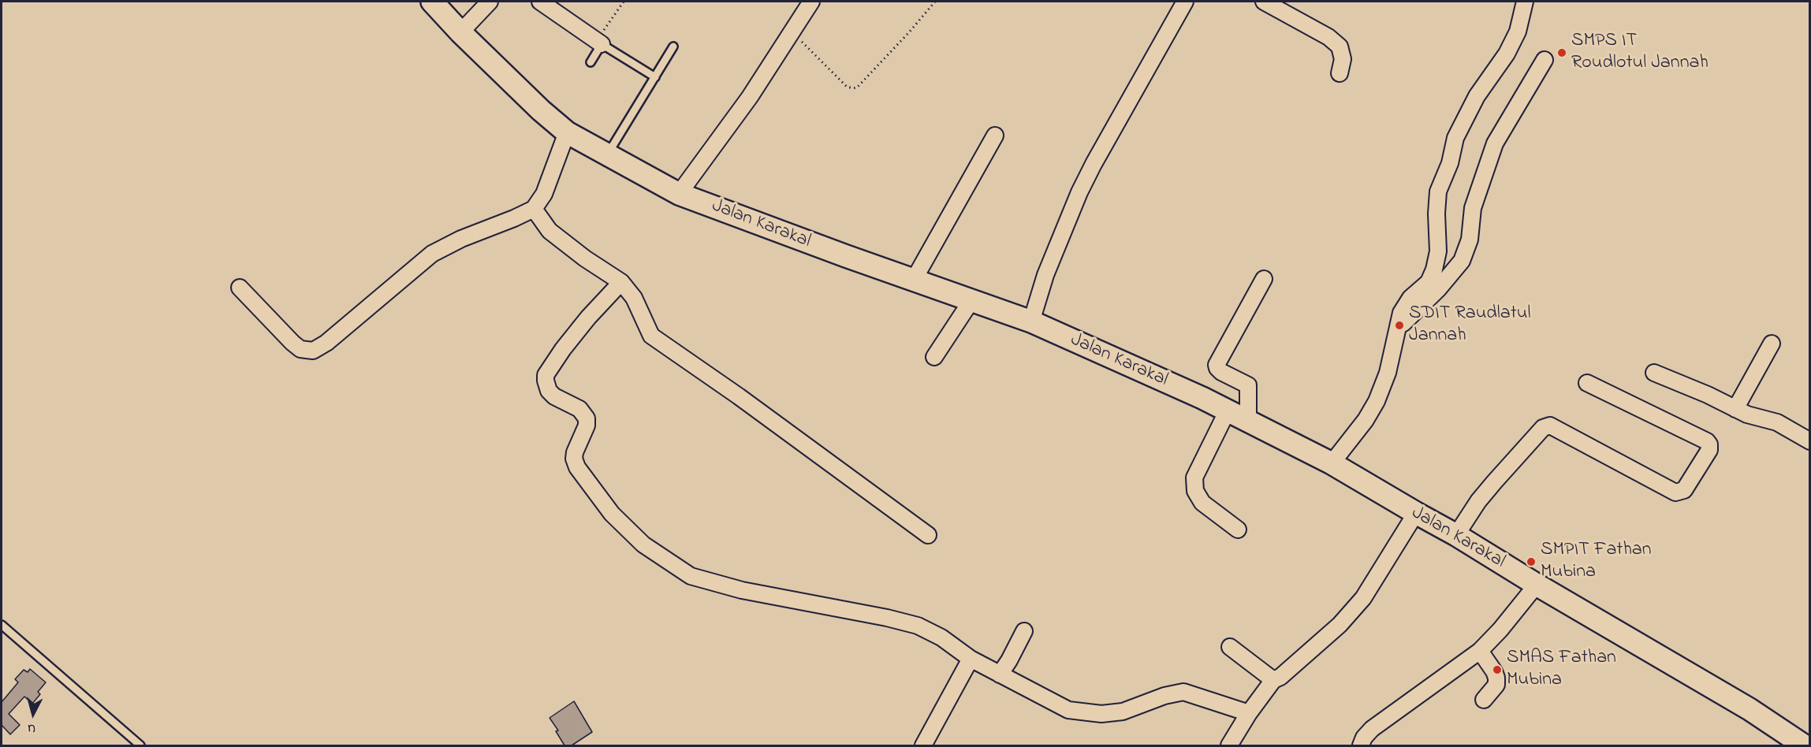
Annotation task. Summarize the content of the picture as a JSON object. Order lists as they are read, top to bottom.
{
  "streets": {
    "main road": ["Jalan Karakal"]
  },
  "places": [
    "SMPS IT Roudlotul Jannah",
    "SDIT Raudlatul Jannah",
    "SMPIT Fathan Mubina",
    "SMAS Fathan Mubina"
  ],
  "north": "bottom"
}
